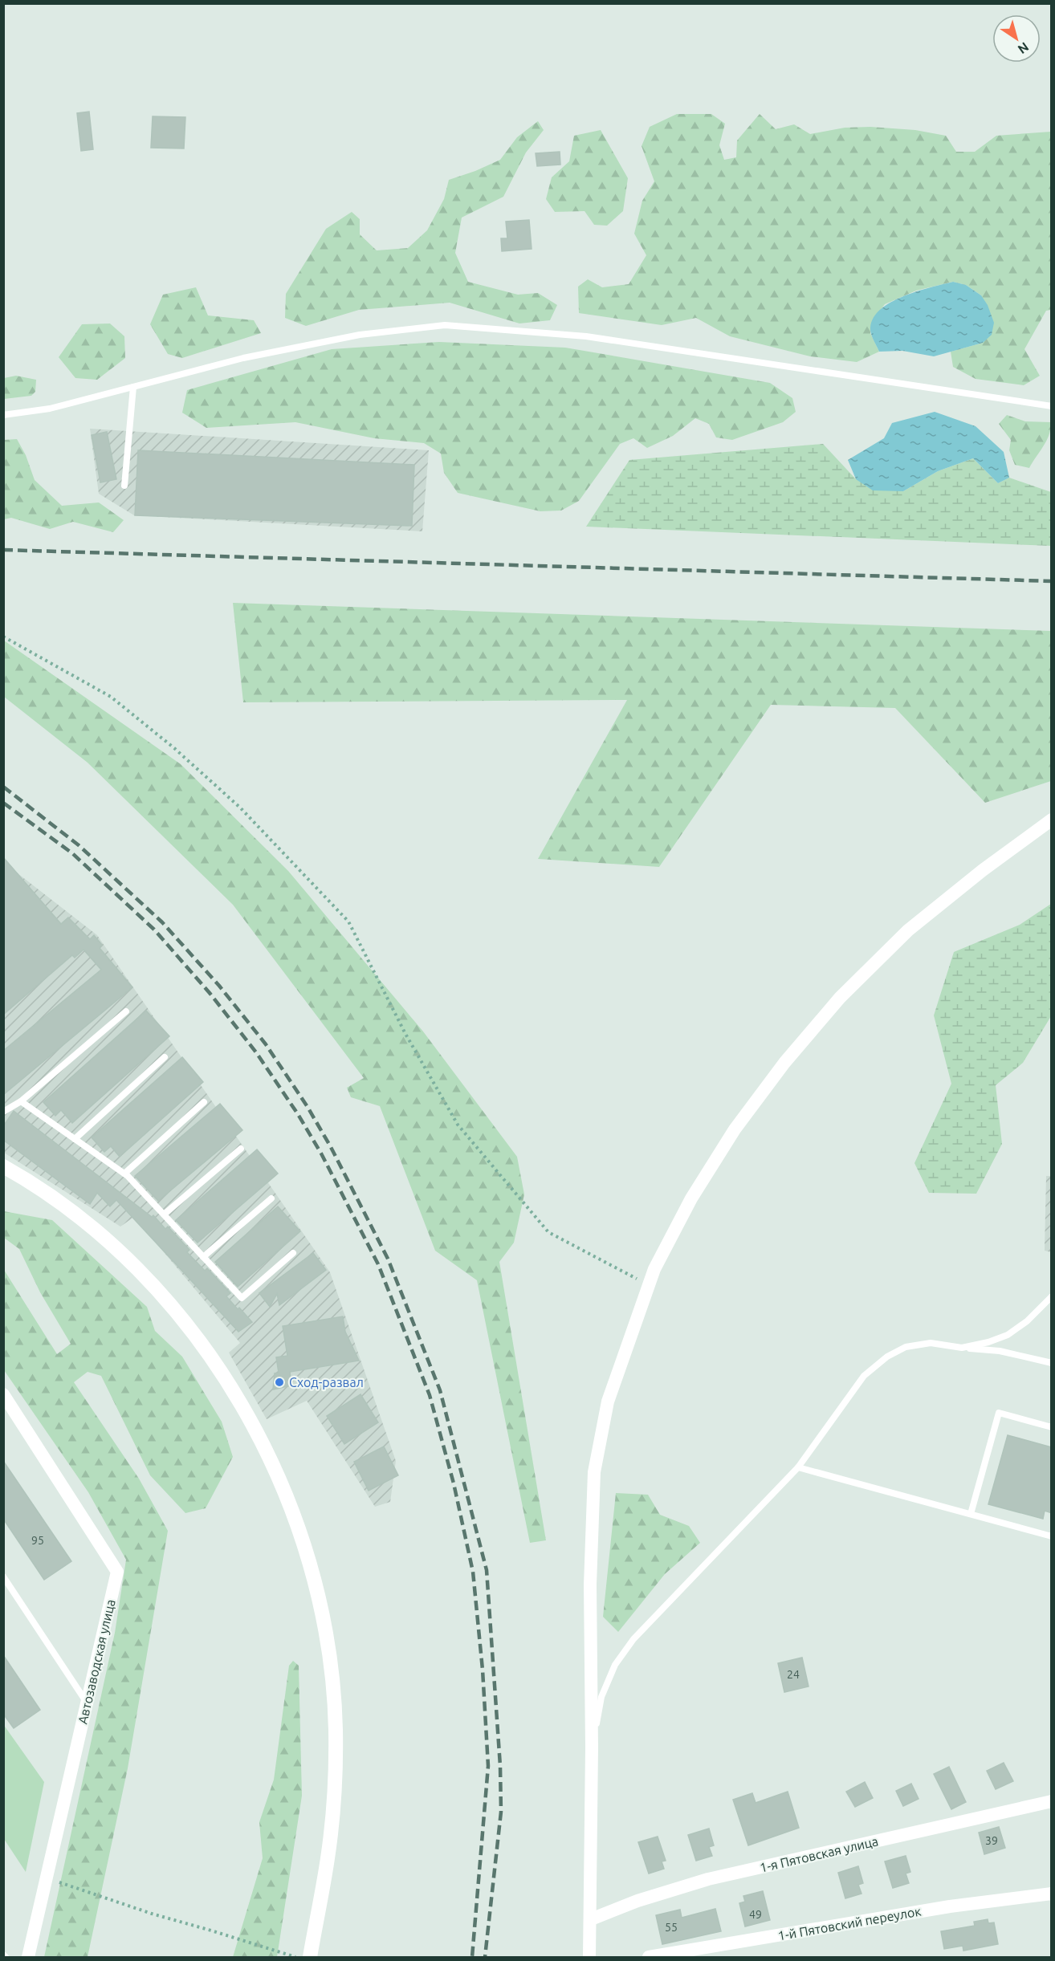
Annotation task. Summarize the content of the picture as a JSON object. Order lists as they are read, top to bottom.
{
  "streets": {
    "street": ["Автозаводская улица", "1-я Пятовская улица", "1-й Пятовский переулок"]
  },
  "places": ["Сход-развал"],
  "house_numbers": [
    "95",
    "24",
    "39",
    "49",
    "55"
  ],
  "north": "bottom right"
}
